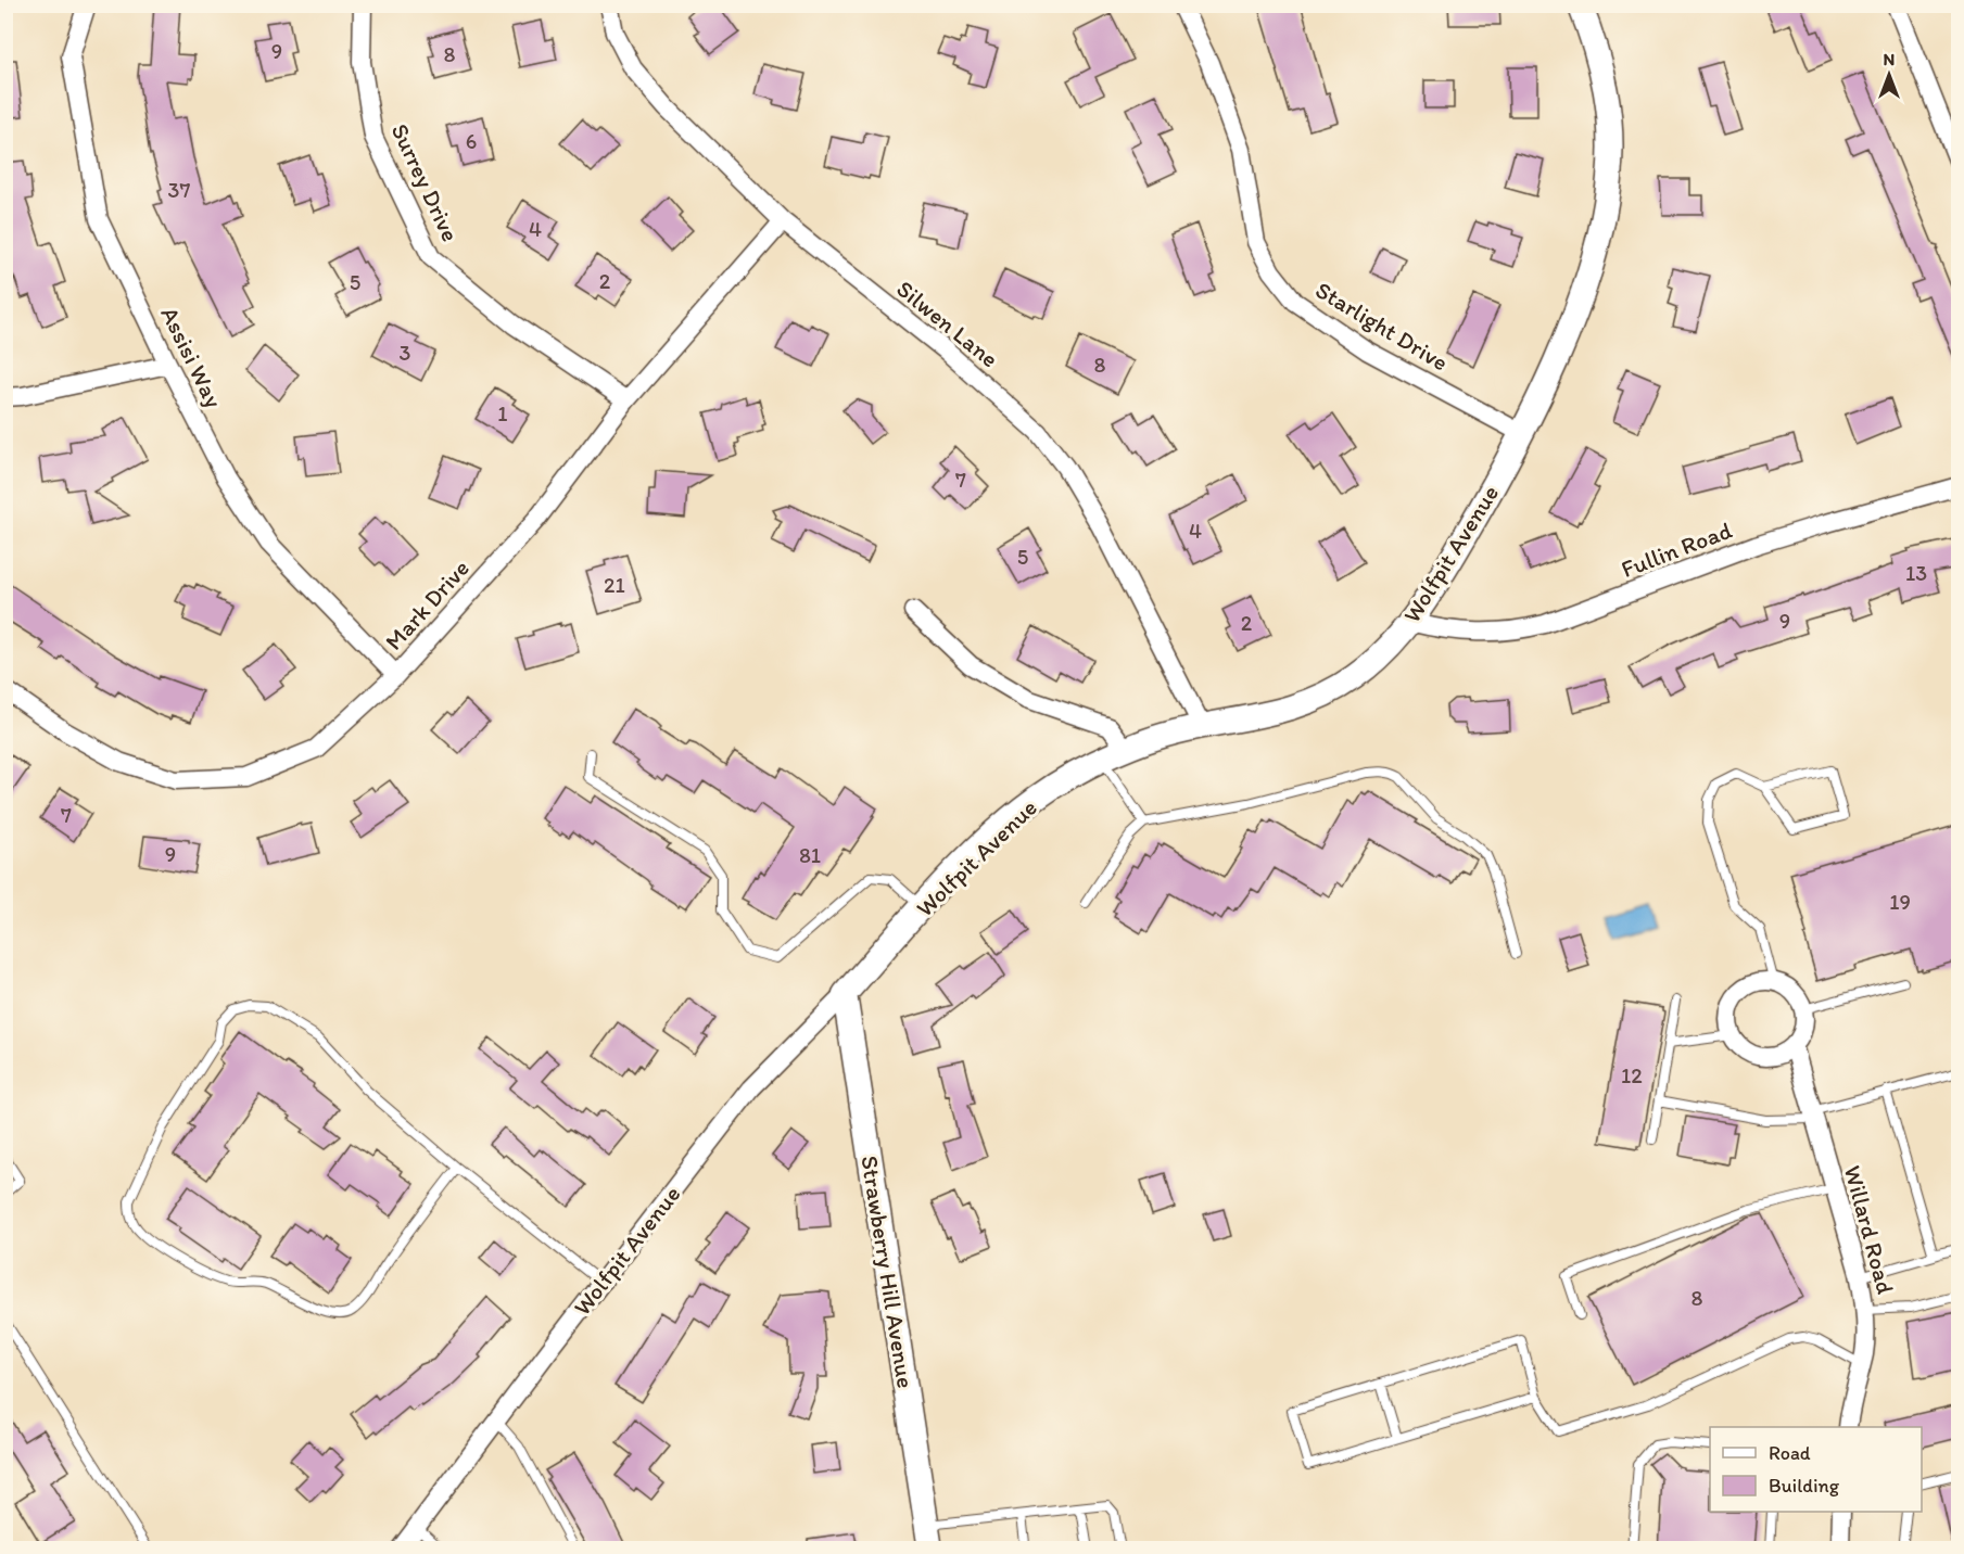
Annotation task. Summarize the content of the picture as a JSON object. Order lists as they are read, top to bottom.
{
  "streets": {
    "street": [
      "Surrey Drive",
      "Silwen Lane",
      "Starlight Drive",
      "Assisi Way",
      "Fullin Road",
      "Wolfpit Avenue",
      "Mark Drive",
      "Willard Road",
      "Strawberry Hill Avenue"
    ]
  },
  "crossings": [
    ["Surrey Drive", "Mark Drive"],
    ["Silwen Lane", "Wolfpit Avenue"],
    ["Silwen Lane", "Mark Drive"],
    ["Starlight Drive", "Wolfpit Avenue"],
    ["Assisi Way", "Mark Drive"],
    ["Fullin Road", "Wolfpit Avenue"],
    ["Wolfpit Avenue", "Strawberry Hill Avenue"]
  ],
  "house_numbers": [
    "9",
    "8",
    "6",
    "37",
    "4",
    "2",
    "5",
    "3",
    "8",
    "1",
    "7",
    "4",
    "5",
    "13",
    "21",
    "9",
    "2",
    "7",
    "9",
    "81",
    "19",
    "12",
    "8"
  ],
  "legend": ["Road", "Building"],
  "north": "top"
}
